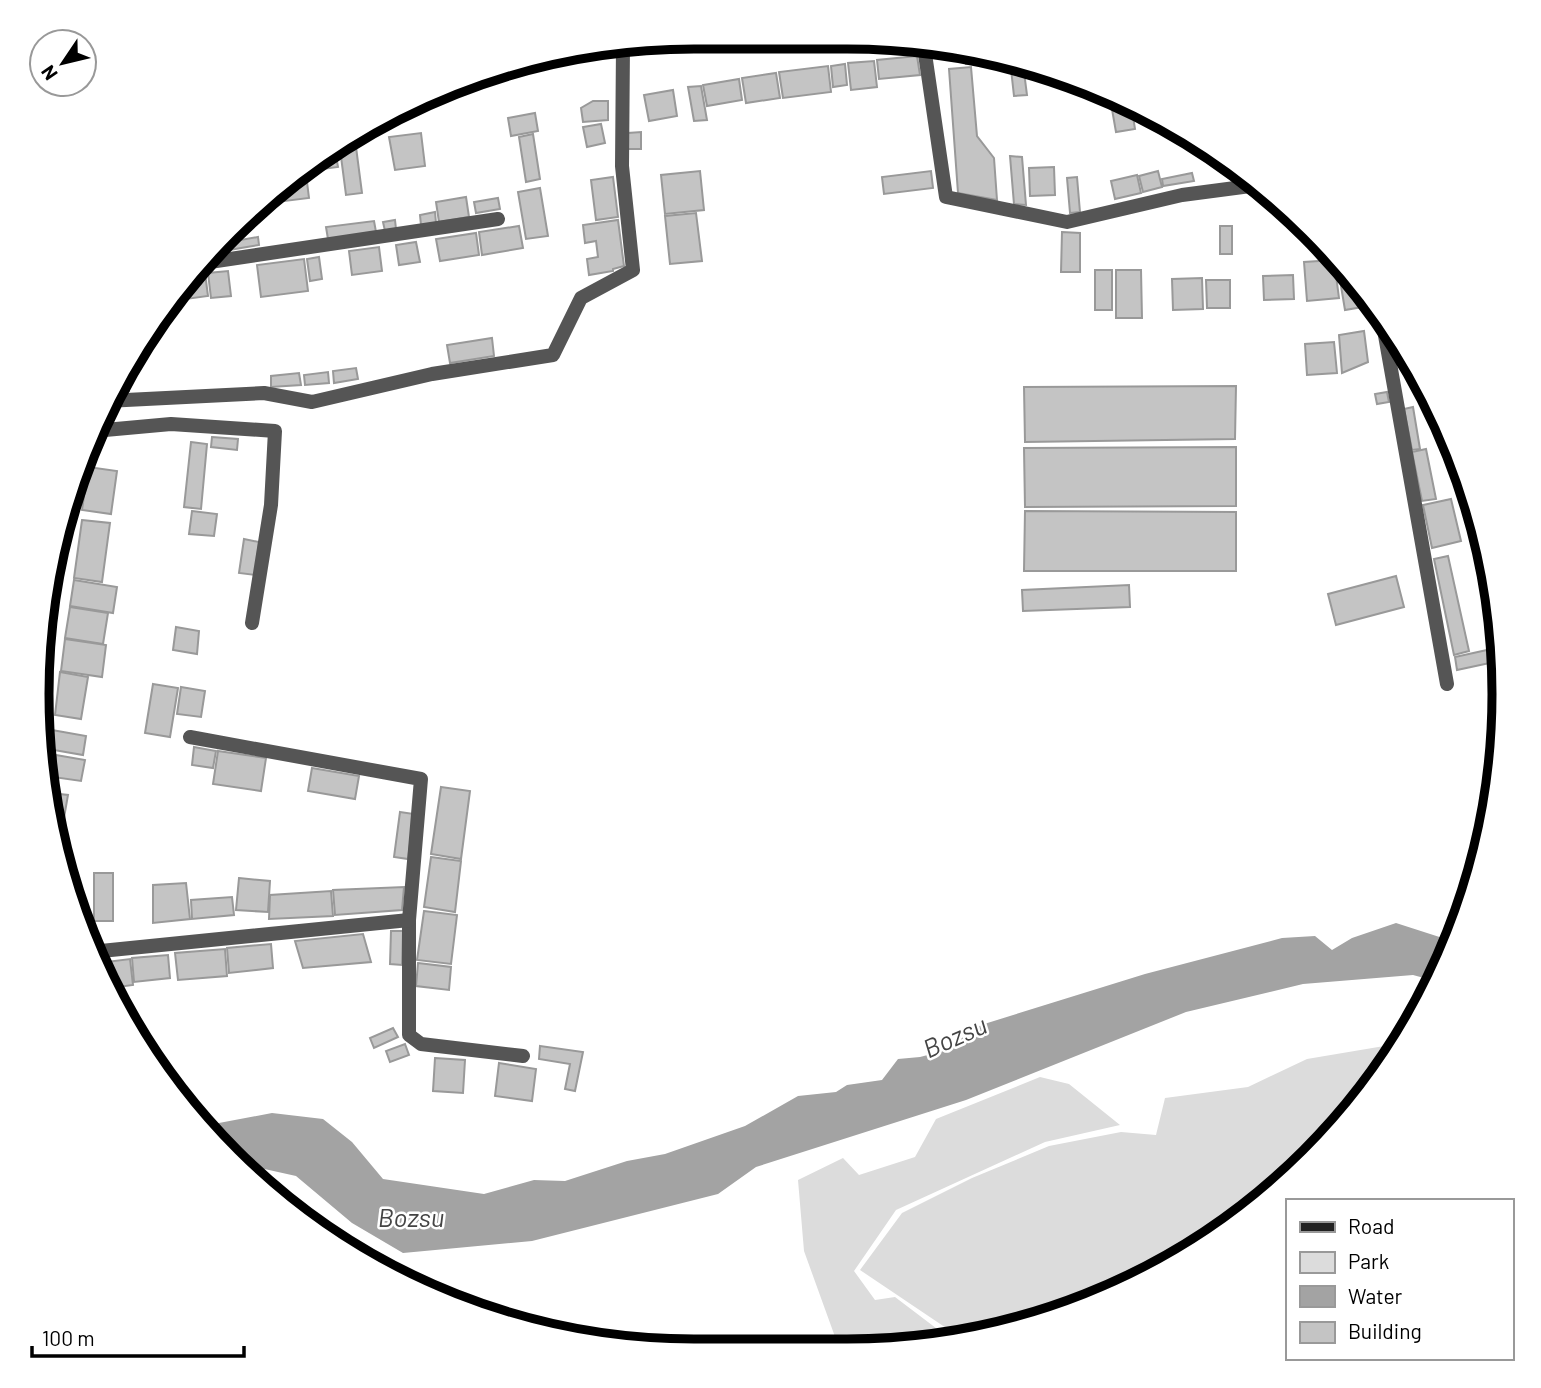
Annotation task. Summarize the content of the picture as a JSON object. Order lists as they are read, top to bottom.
{
  "water": ["Bozsu"],
  "legend": [
    "Road",
    "Park",
    "Water",
    "Building"
  ],
  "scale_bar": "100 m",
  "north": "bottom left"
}
